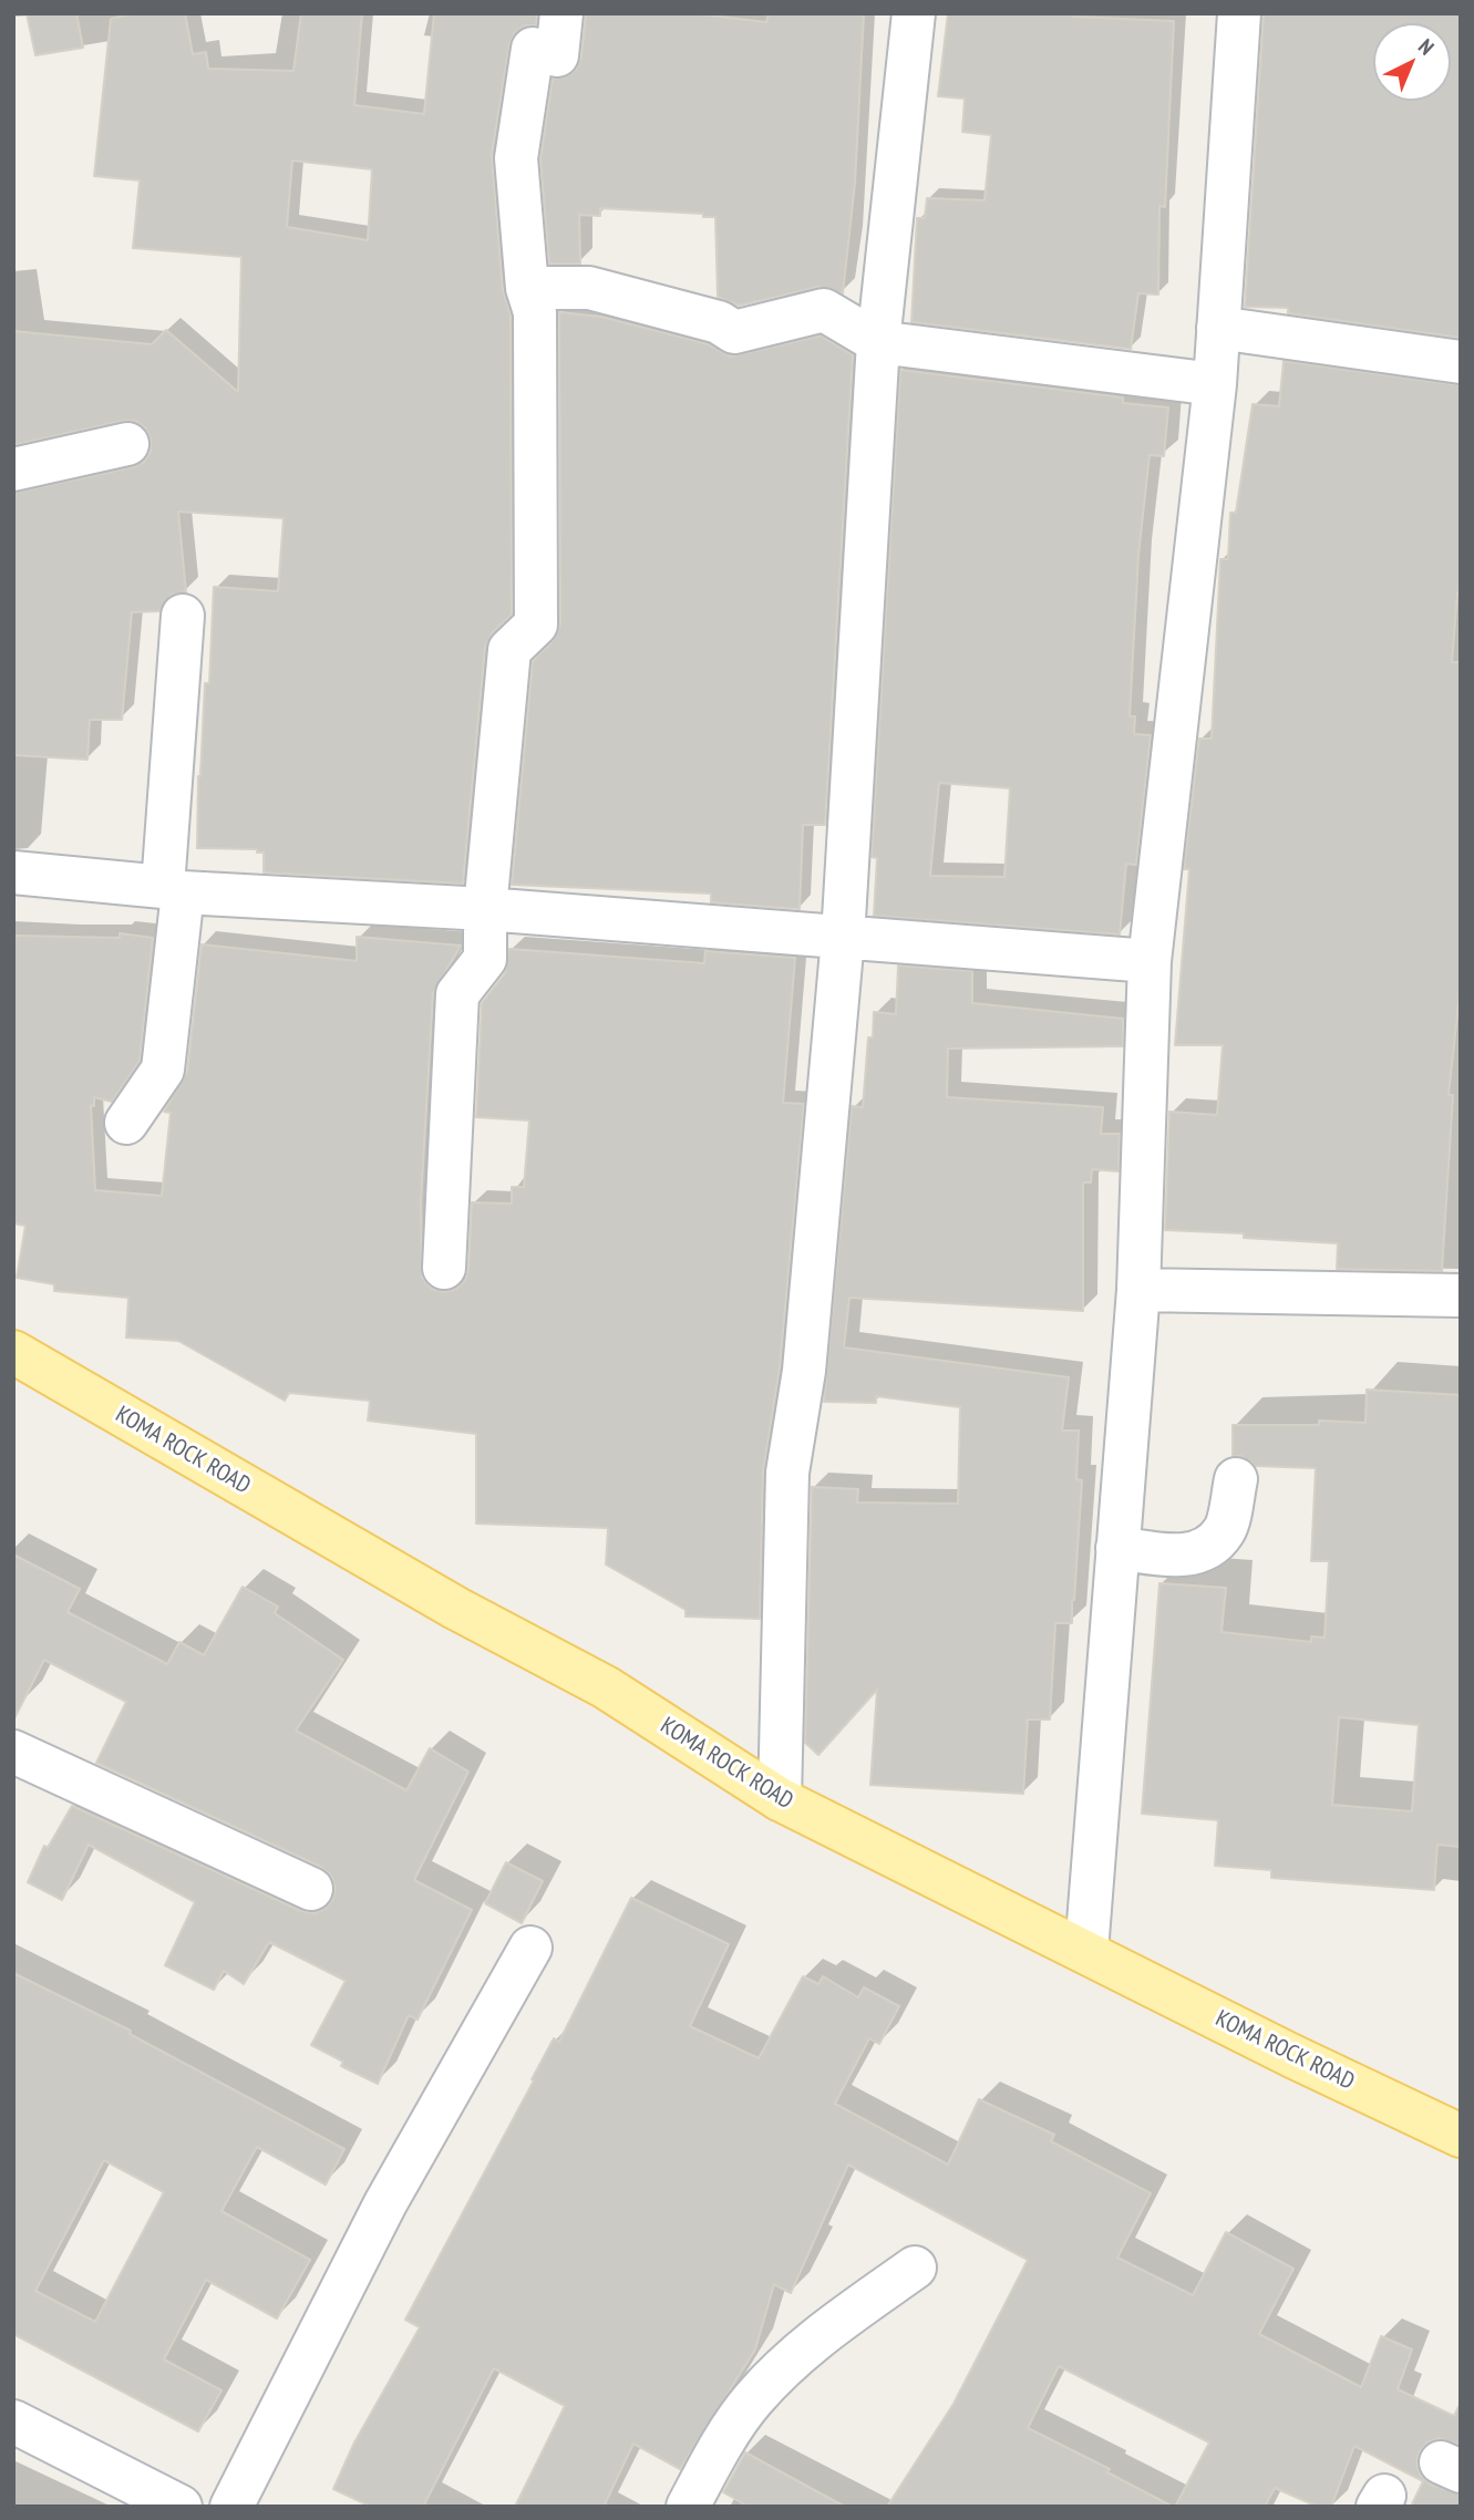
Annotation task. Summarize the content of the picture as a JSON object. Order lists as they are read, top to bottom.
{
  "streets": {
    "main road": ["KOMA ROCK ROAD"]
  },
  "north": "top right"
}
